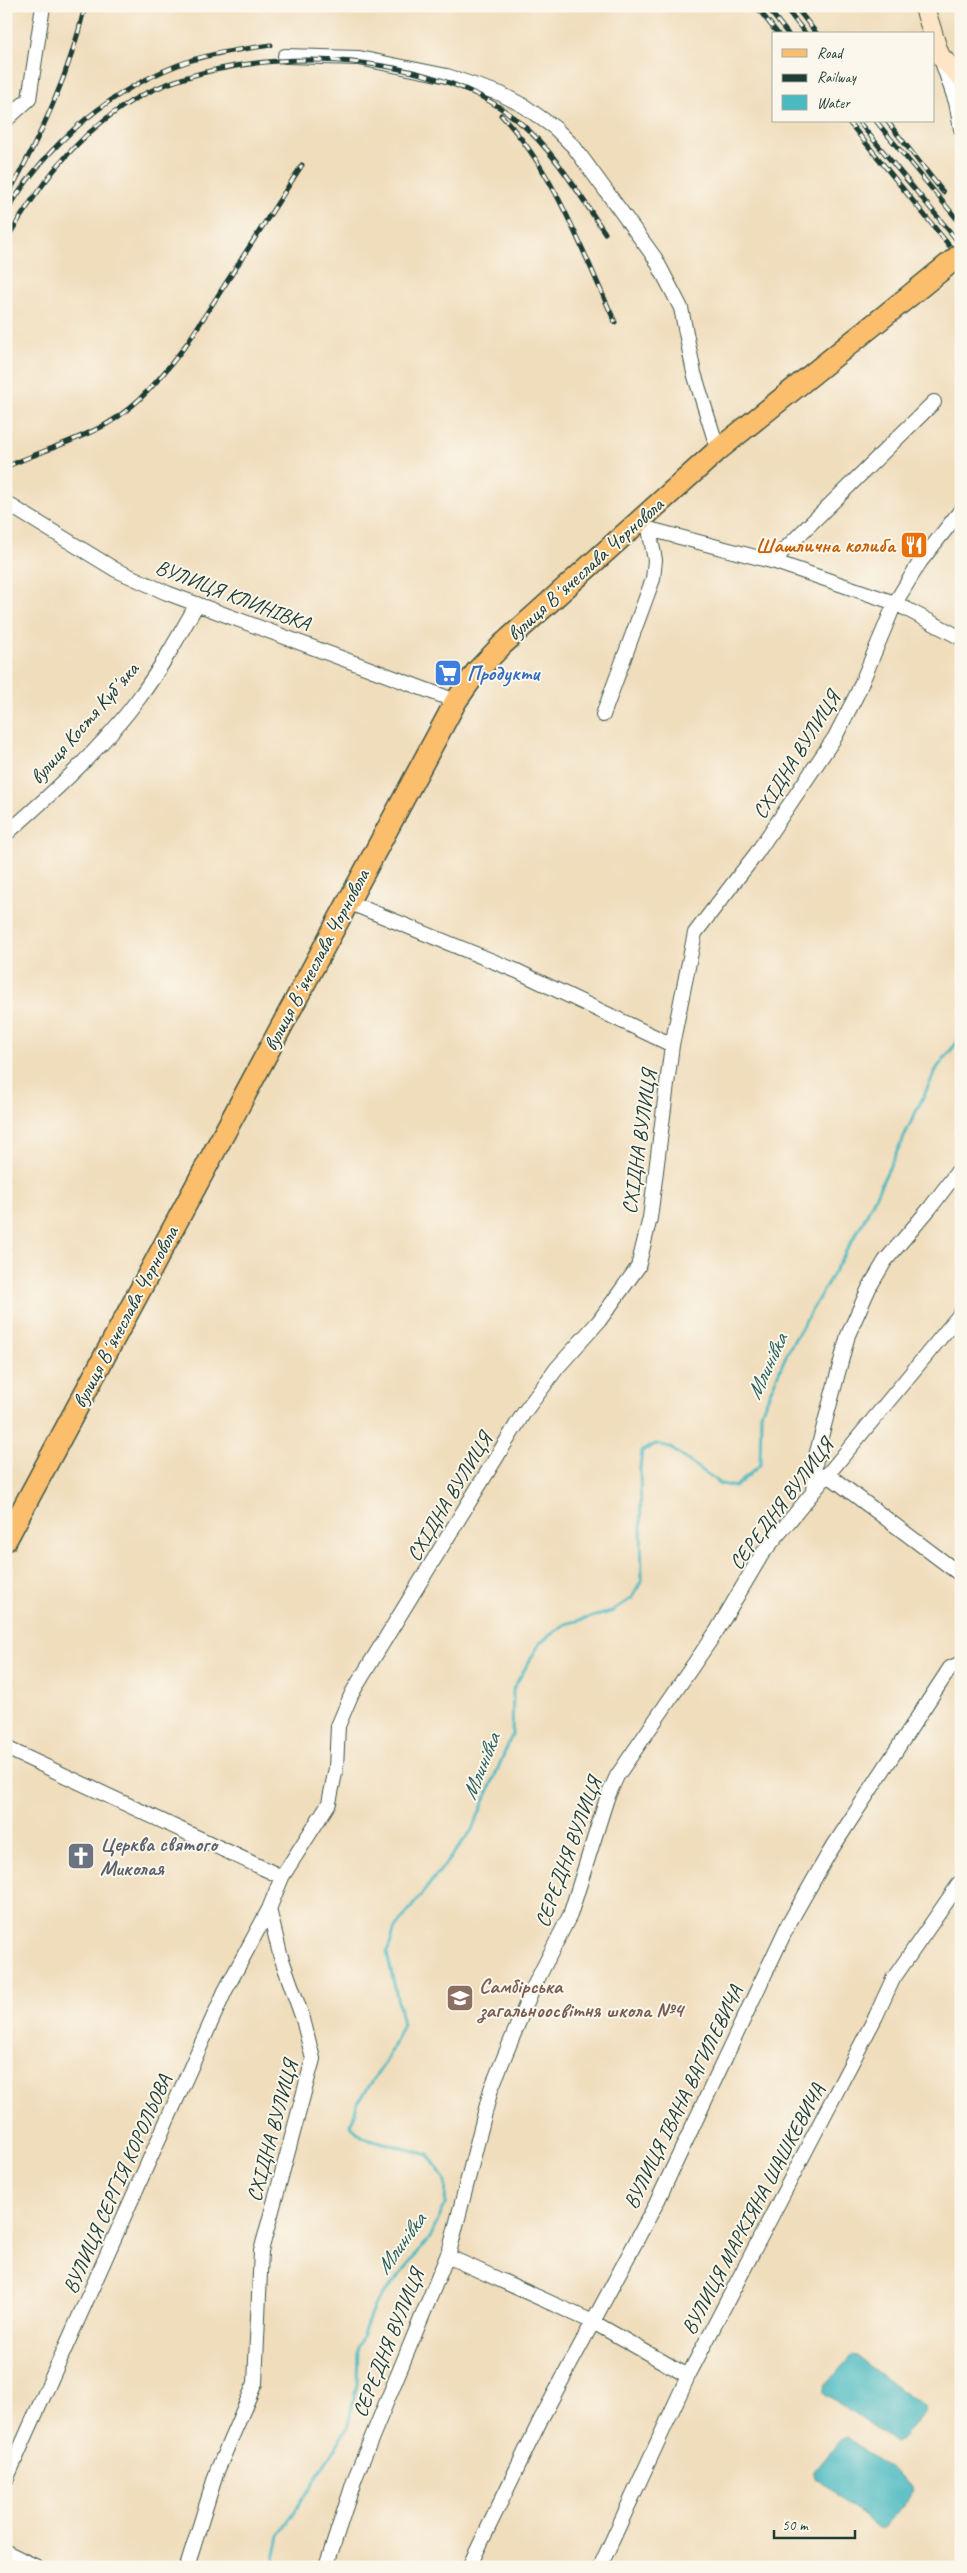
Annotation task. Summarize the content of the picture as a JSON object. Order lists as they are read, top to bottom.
{
  "streets": {
    "main road": ["вулиця Вʼячеслава Чорновола"],
    "street": [
      "ВУЛИЦЯ КЛИНІВКА",
      "вулиця Костя Кубʼяка",
      "СХІДНА ВУЛИЦЯ",
      "СЕРЕДНЯ ВУЛИЦЯ",
      "ВУЛИЦЯ ІВАНА ВАГИЛЕВИЧА",
      "ВУЛИЦЯ СЕРГІЯ КОРОЛЬОВА",
      "ВУЛИЦЯ МАРКІЯНА ШАШКЕВИЧА"
    ]
  },
  "crossings": [
    ["вулиця Вʼячеслава Чорновола", "ВУЛИЦЯ КЛИНІВКА"],
    ["ВУЛИЦЯ КЛИНІВКА", "вулиця Костя Кубʼяка"],
    ["СХІДНА ВУЛИЦЯ", "ВУЛИЦЯ СЕРГІЯ КОРОЛЬОВА"]
  ],
  "water": ["Млинівка"],
  "places": {
    "restaurant": ["Шашлична колиба"],
    "supermarket": ["Продукти"],
    "church": ["Церква святого Миколая"],
    "school or university": ["Самбірська загальноосвітня школа №4"]
  },
  "legend": ["Road", "Railway", "Water"],
  "scale_bar": "50 m"
}
